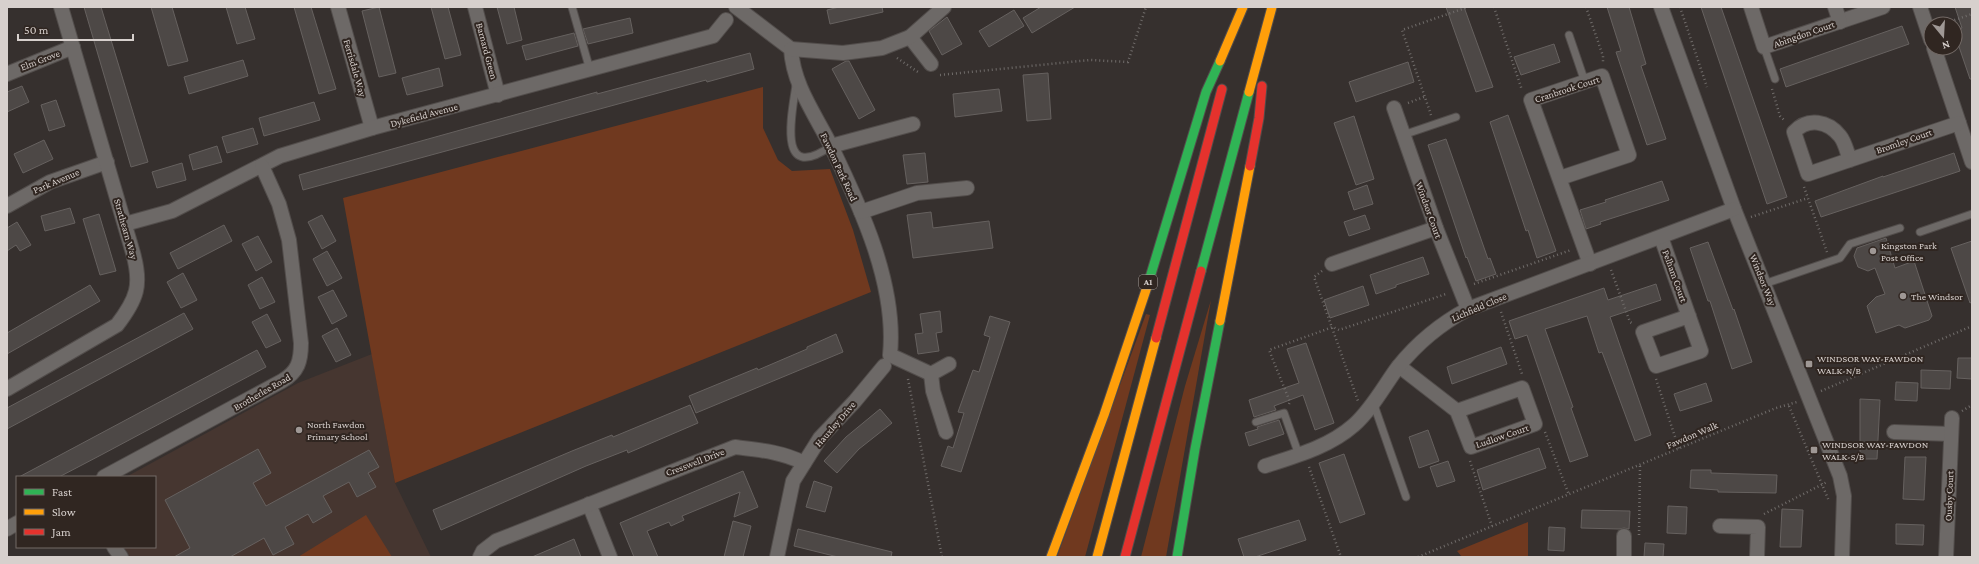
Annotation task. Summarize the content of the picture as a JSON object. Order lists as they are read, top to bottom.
{
  "streets": {
    "highway": ["A1"],
    "street": [
      "Abingdon Court",
      "Barnard Green",
      "Elm Grove",
      "Ferrisdale Way",
      "Cranbrook Court",
      "Dykefield Avenue",
      "Bromley Court",
      "Fawdon Park Road",
      "Park Avenue",
      "Windsor Court",
      "Strathearn Way",
      "Pelham Court",
      "Windsor Way",
      "Lichfield Close",
      "Brotherlee Road",
      "Hauxley Drive",
      "Ludlow Court",
      "Cresswell Drive",
      "Ousby Court"
    ],
    "path": ["Fawdon Walk"]
  },
  "crossings": [
    ["Barnard Green", "Dykefield Avenue"],
    ["Elm Grove", "Strathearn Way"],
    ["Ferrisdale Way", "Dykefield Avenue"],
    ["Cranbrook Court", "Lichfield Close"],
    ["Dykefield Avenue", "Strathearn Way"],
    ["Dykefield Avenue", "Brotherlee Road"],
    ["Fawdon Park Road", "Hauxley Drive"],
    ["Park Avenue", "Strathearn Way"],
    ["Windsor Court", "Lichfield Close"],
    ["Pelham Court", "Lichfield Close"],
    ["Windsor Way", "Lichfield Close"],
    ["Windsor Way", "Fawdon Walk"],
    ["Hauxley Drive", "Cresswell Drive"]
  ],
  "places": {
    "other": ["Kingston Park Post Office", "The Windsor", "North Fawdon Primary School"],
    "transit": ["WINDSOR WAY-FAWDON WALK-N/B", "WINDSOR WAY-FAWDON WALK-S/B"]
  },
  "legend": ["Fast", "Slow", "Jam"],
  "scale_bar": "50 m",
  "north": "bottom"
}
